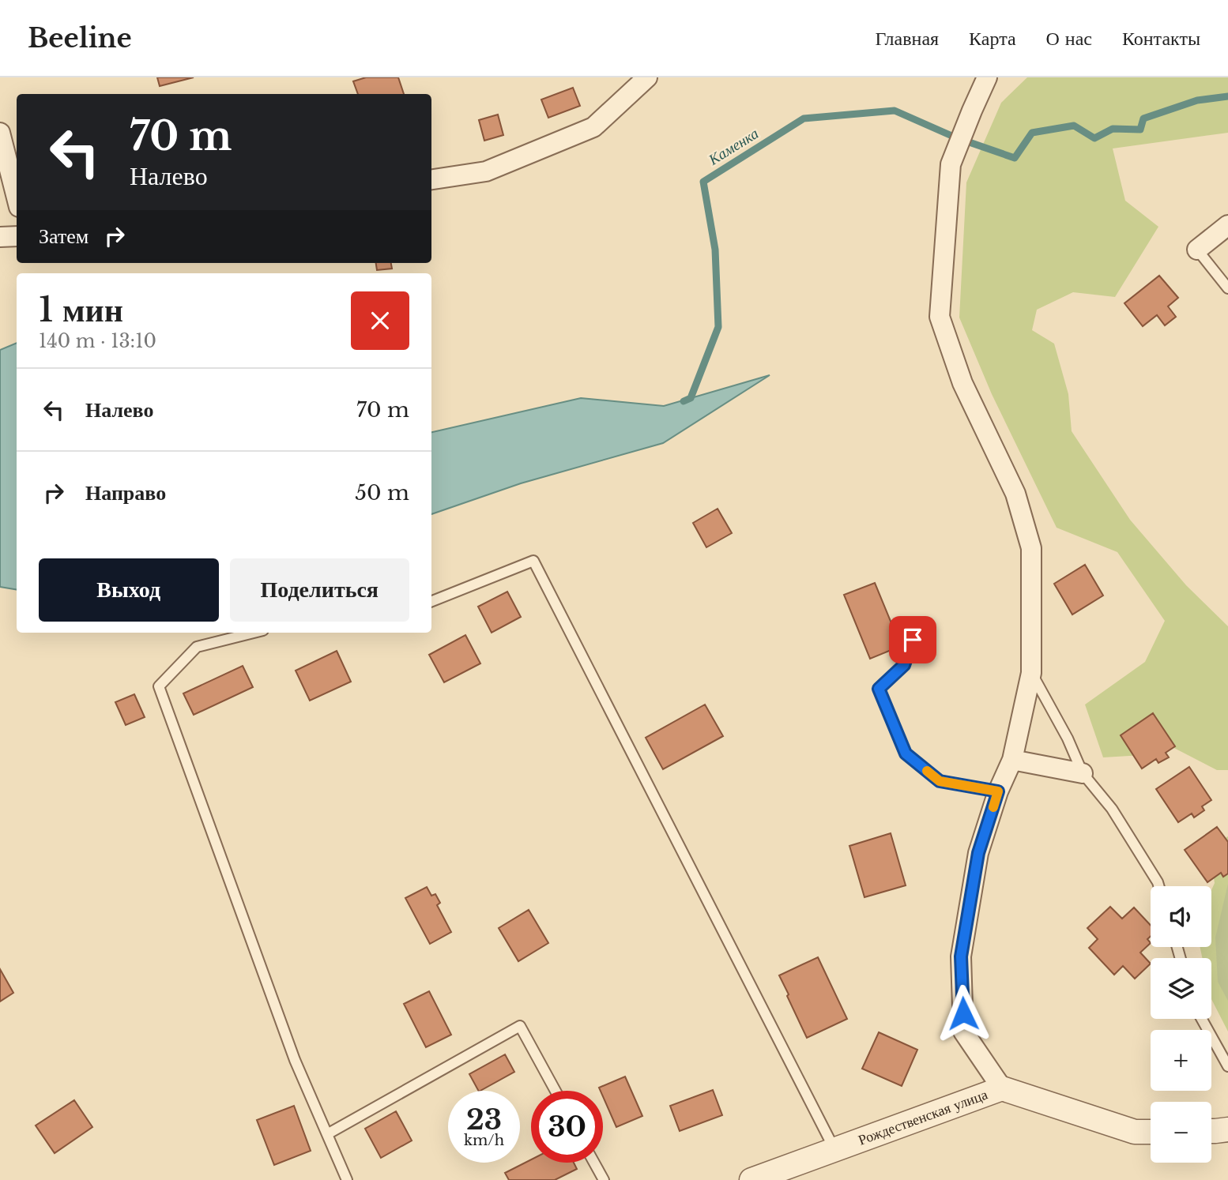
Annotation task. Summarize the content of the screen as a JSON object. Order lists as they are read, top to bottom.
{
  "streets": {
    "street": ["Рождественская улица"]
  },
  "water": ["Каменка"],
  "page": {
    "header": "Beeline",
    "nav": [
      "Главная",
      "Карта",
      "О нас",
      "Контакты"
    ],
    "turn": ["70 m", "Налево"],
    "then": "Затем",
    "heading": ["1 мин", "140 m · 13:10"],
    "list": [
      {
        "name": "Налево",
        "value": "70 m"
      },
      {
        "name": "Направо",
        "value": "50 m"
      }
    ],
    "buttons": ["Выход", "Поделиться"],
    "map_buttons": ["+", "−"],
    "speed": "23 km/h",
    "limit": "30"
  }
}
